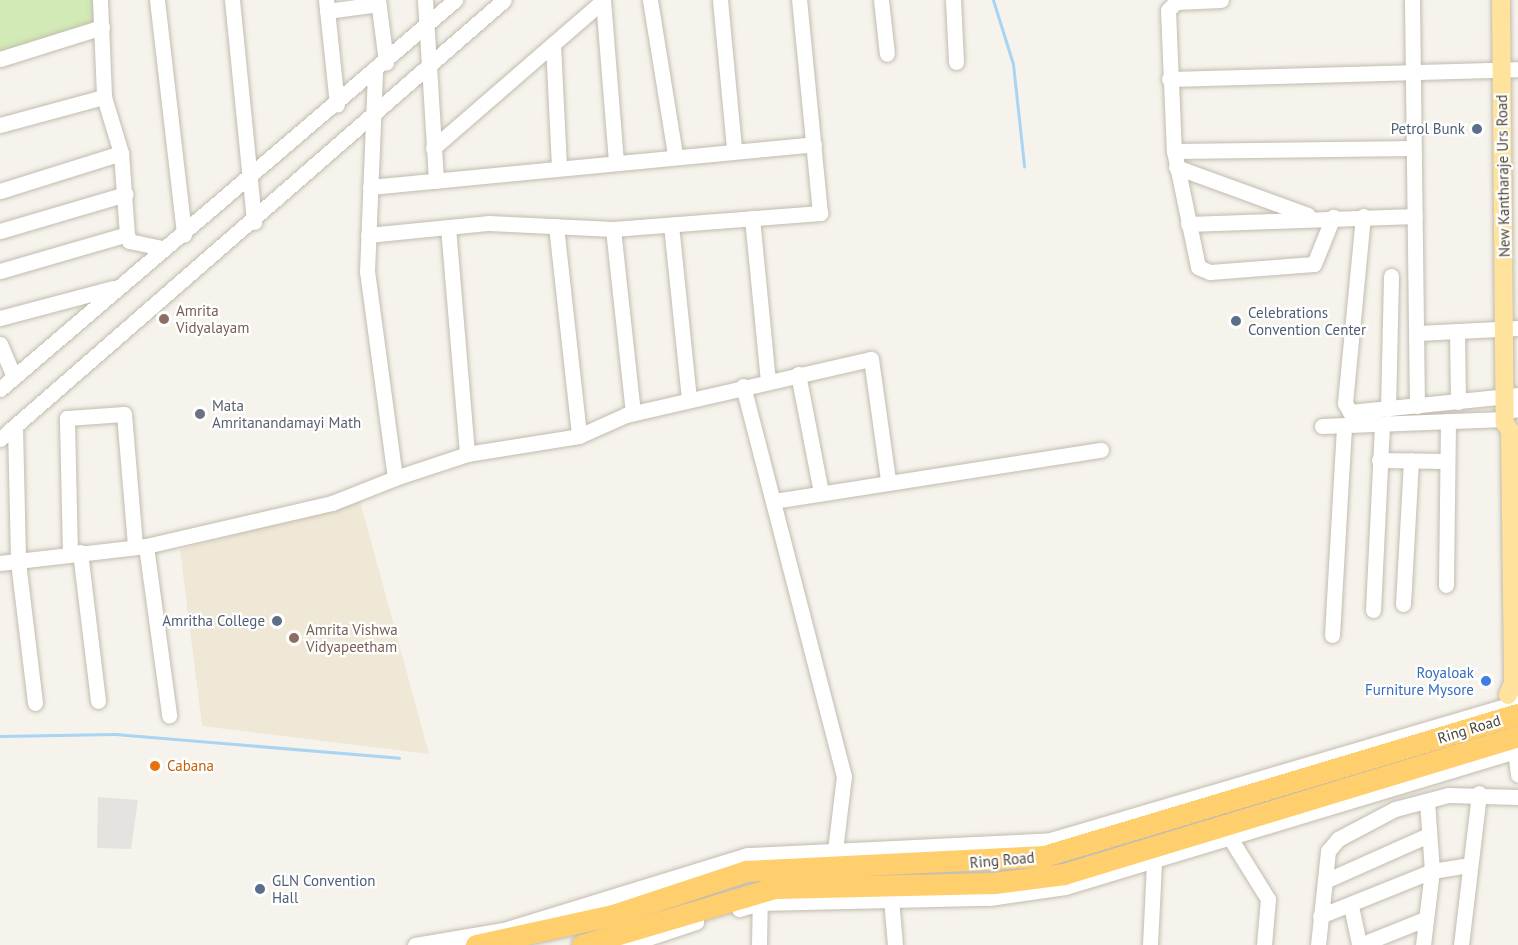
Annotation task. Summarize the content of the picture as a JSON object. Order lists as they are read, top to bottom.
{
  "streets": {
    "highway": ["Ring Road"],
    "main road": ["New Kantharaje Urs Road"]
  },
  "crossings": [
    ["New Kantharaje Urs Road", "Ring Road"]
  ],
  "places": [
    "Petrol Bunk",
    "Amrita Vidyalayam",
    "Celebrations Convention Center",
    "Mata Amritanandamayi Math",
    "Amritha College",
    "Amrita Vishwa Vidyapeetham",
    "Royaloak Furniture Mysore",
    "Cabana",
    "GLN Convention Hall"
  ]
}
